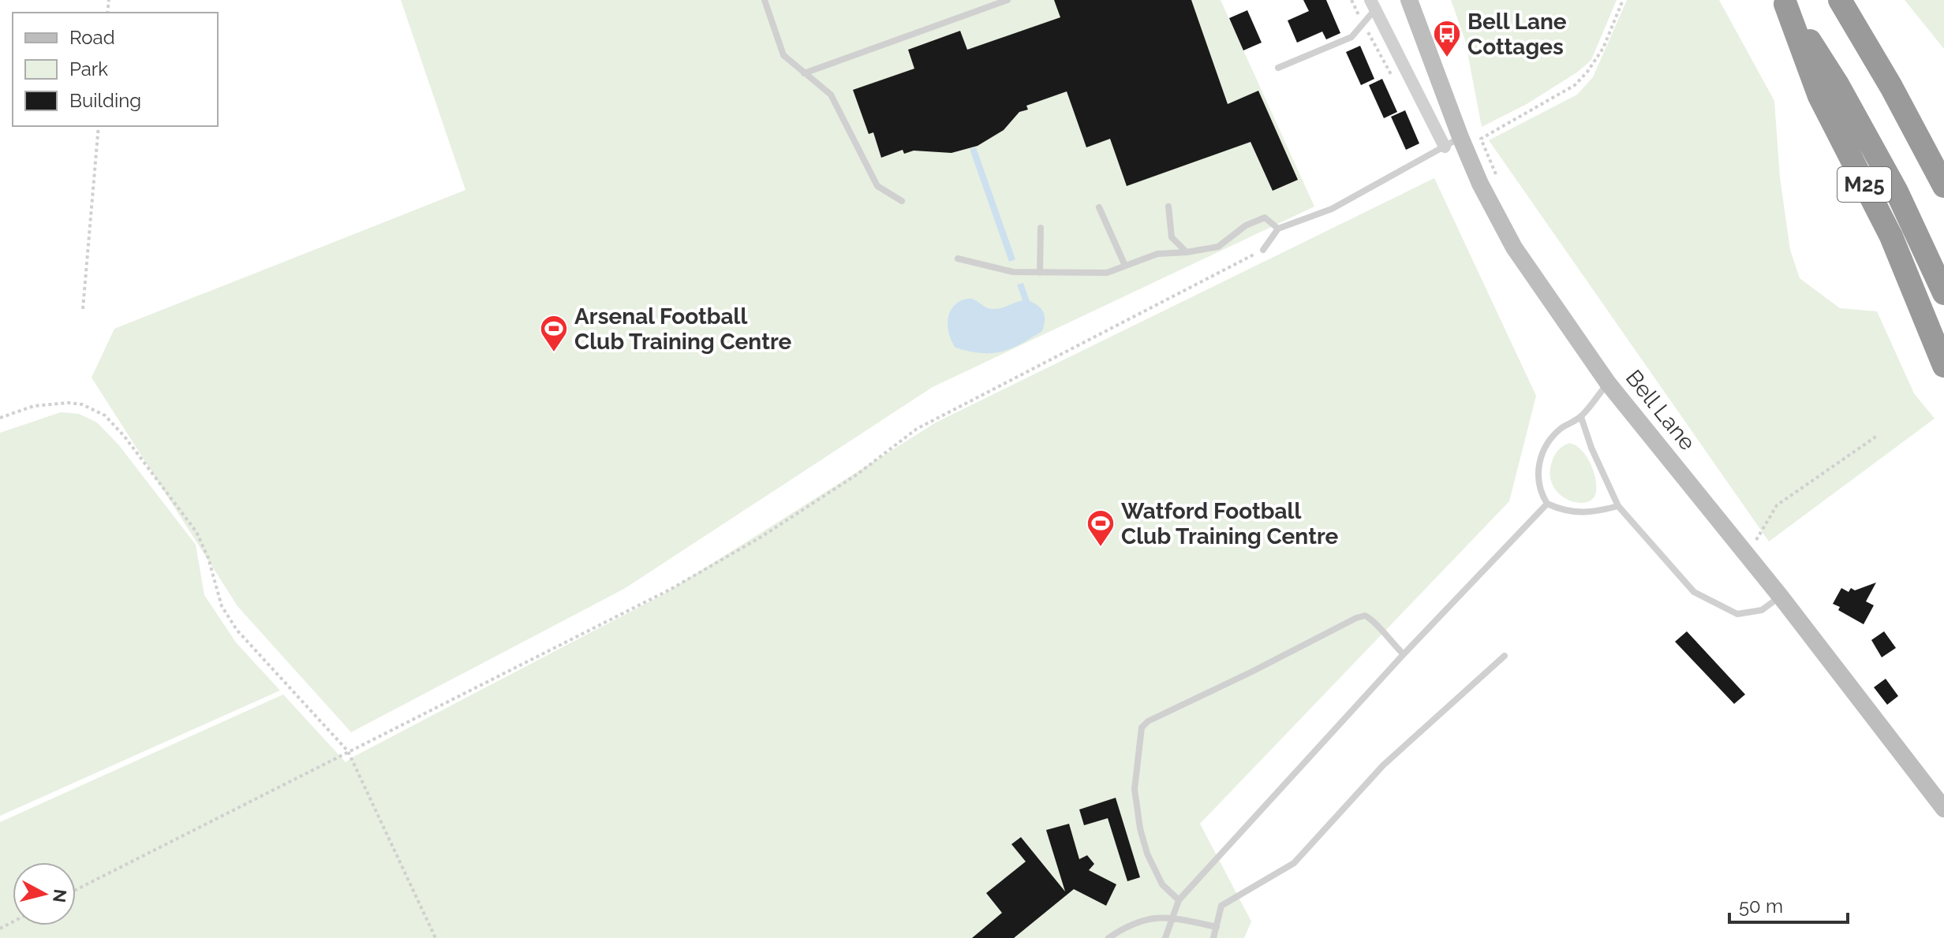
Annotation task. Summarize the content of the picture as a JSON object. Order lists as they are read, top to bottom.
{
  "streets": {
    "highway": ["M25"],
    "main road": ["Bell Lane"]
  },
  "places": {
    "bus stop": ["Bell Lane Cottages"],
    "sports": ["Arsenal Football Club Training Centre", "Watford Football Club Training Centre"]
  },
  "legend": ["Road", "Park", "Building"],
  "scale_bar": "50 m",
  "north": "right"
}
